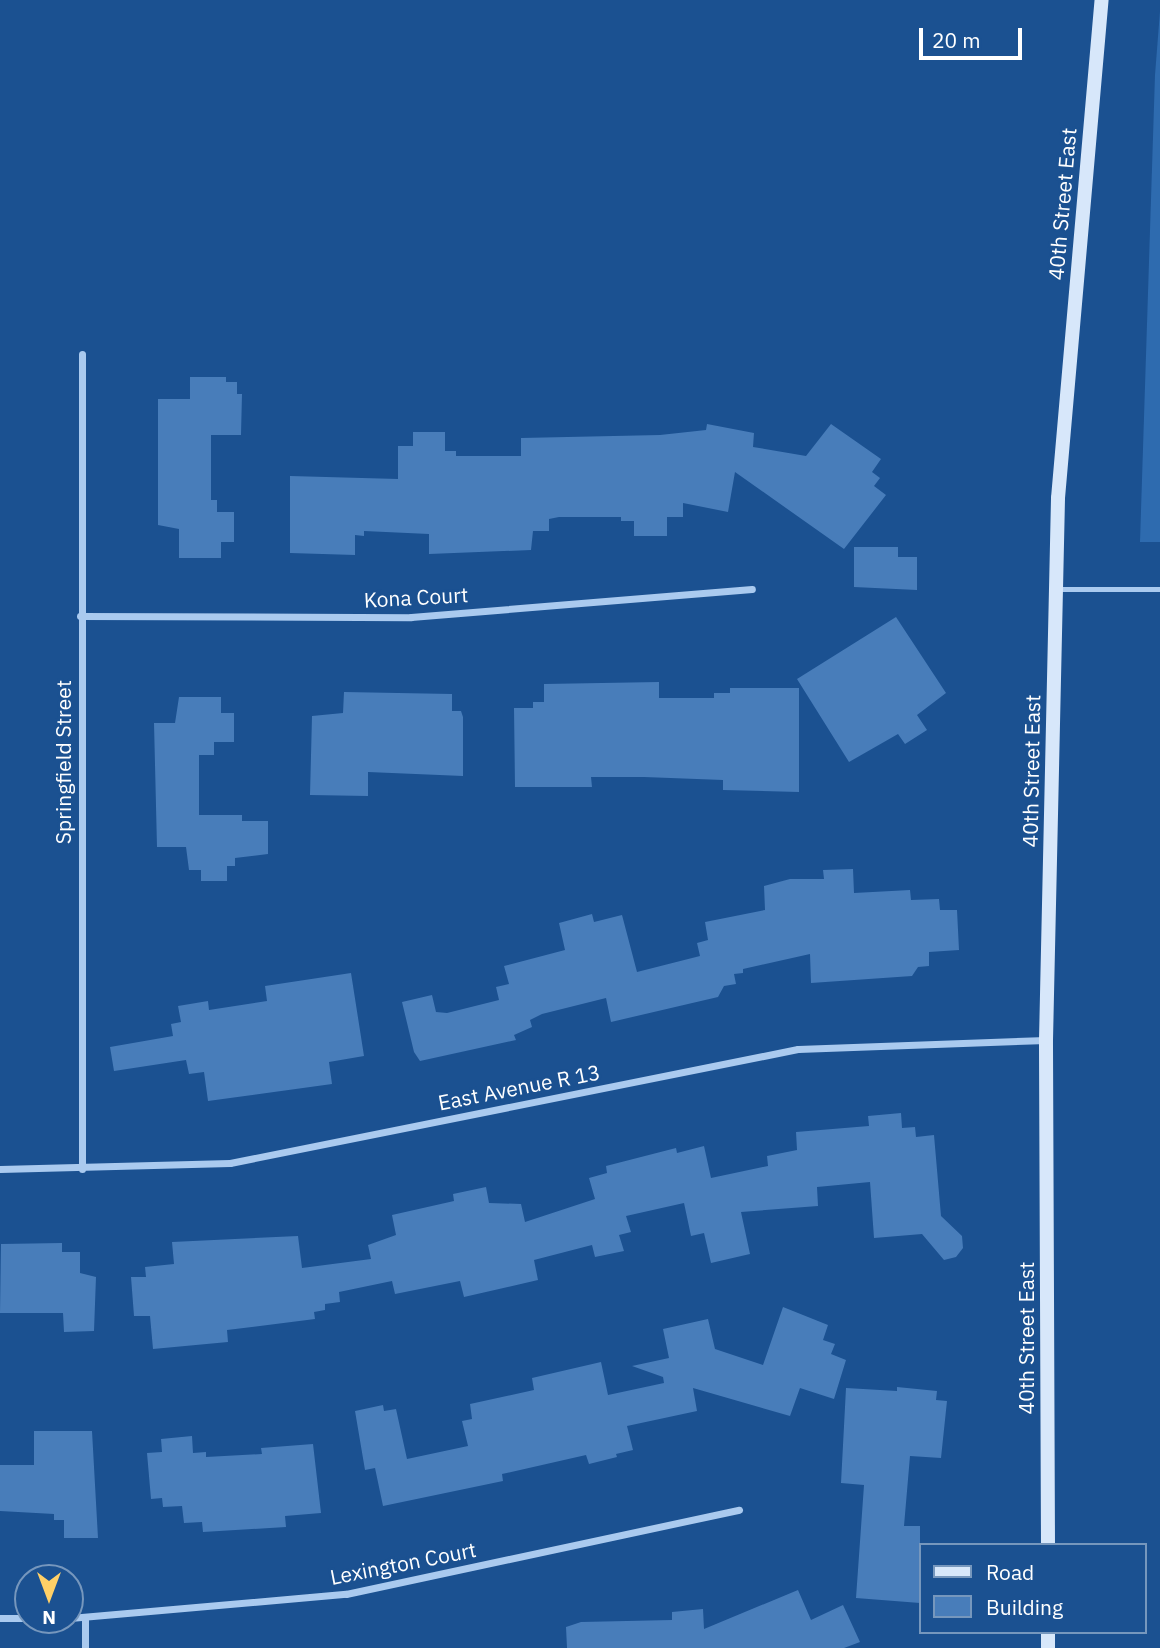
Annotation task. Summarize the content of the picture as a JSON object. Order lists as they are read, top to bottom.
{
  "streets": {
    "main road": ["40th Street East"],
    "street": [
      "Kona Court",
      "Springfield Street",
      "East Avenue R 13",
      "Lexington Court"
    ]
  },
  "crossings": [
    ["40th Street East", "East Avenue R 13"],
    ["Kona Court", "Springfield Street"],
    ["Springfield Street", "East Avenue R 13"]
  ],
  "legend": ["Road", "Building"],
  "scale_bar": "20 m",
  "north": "bottom"
}
